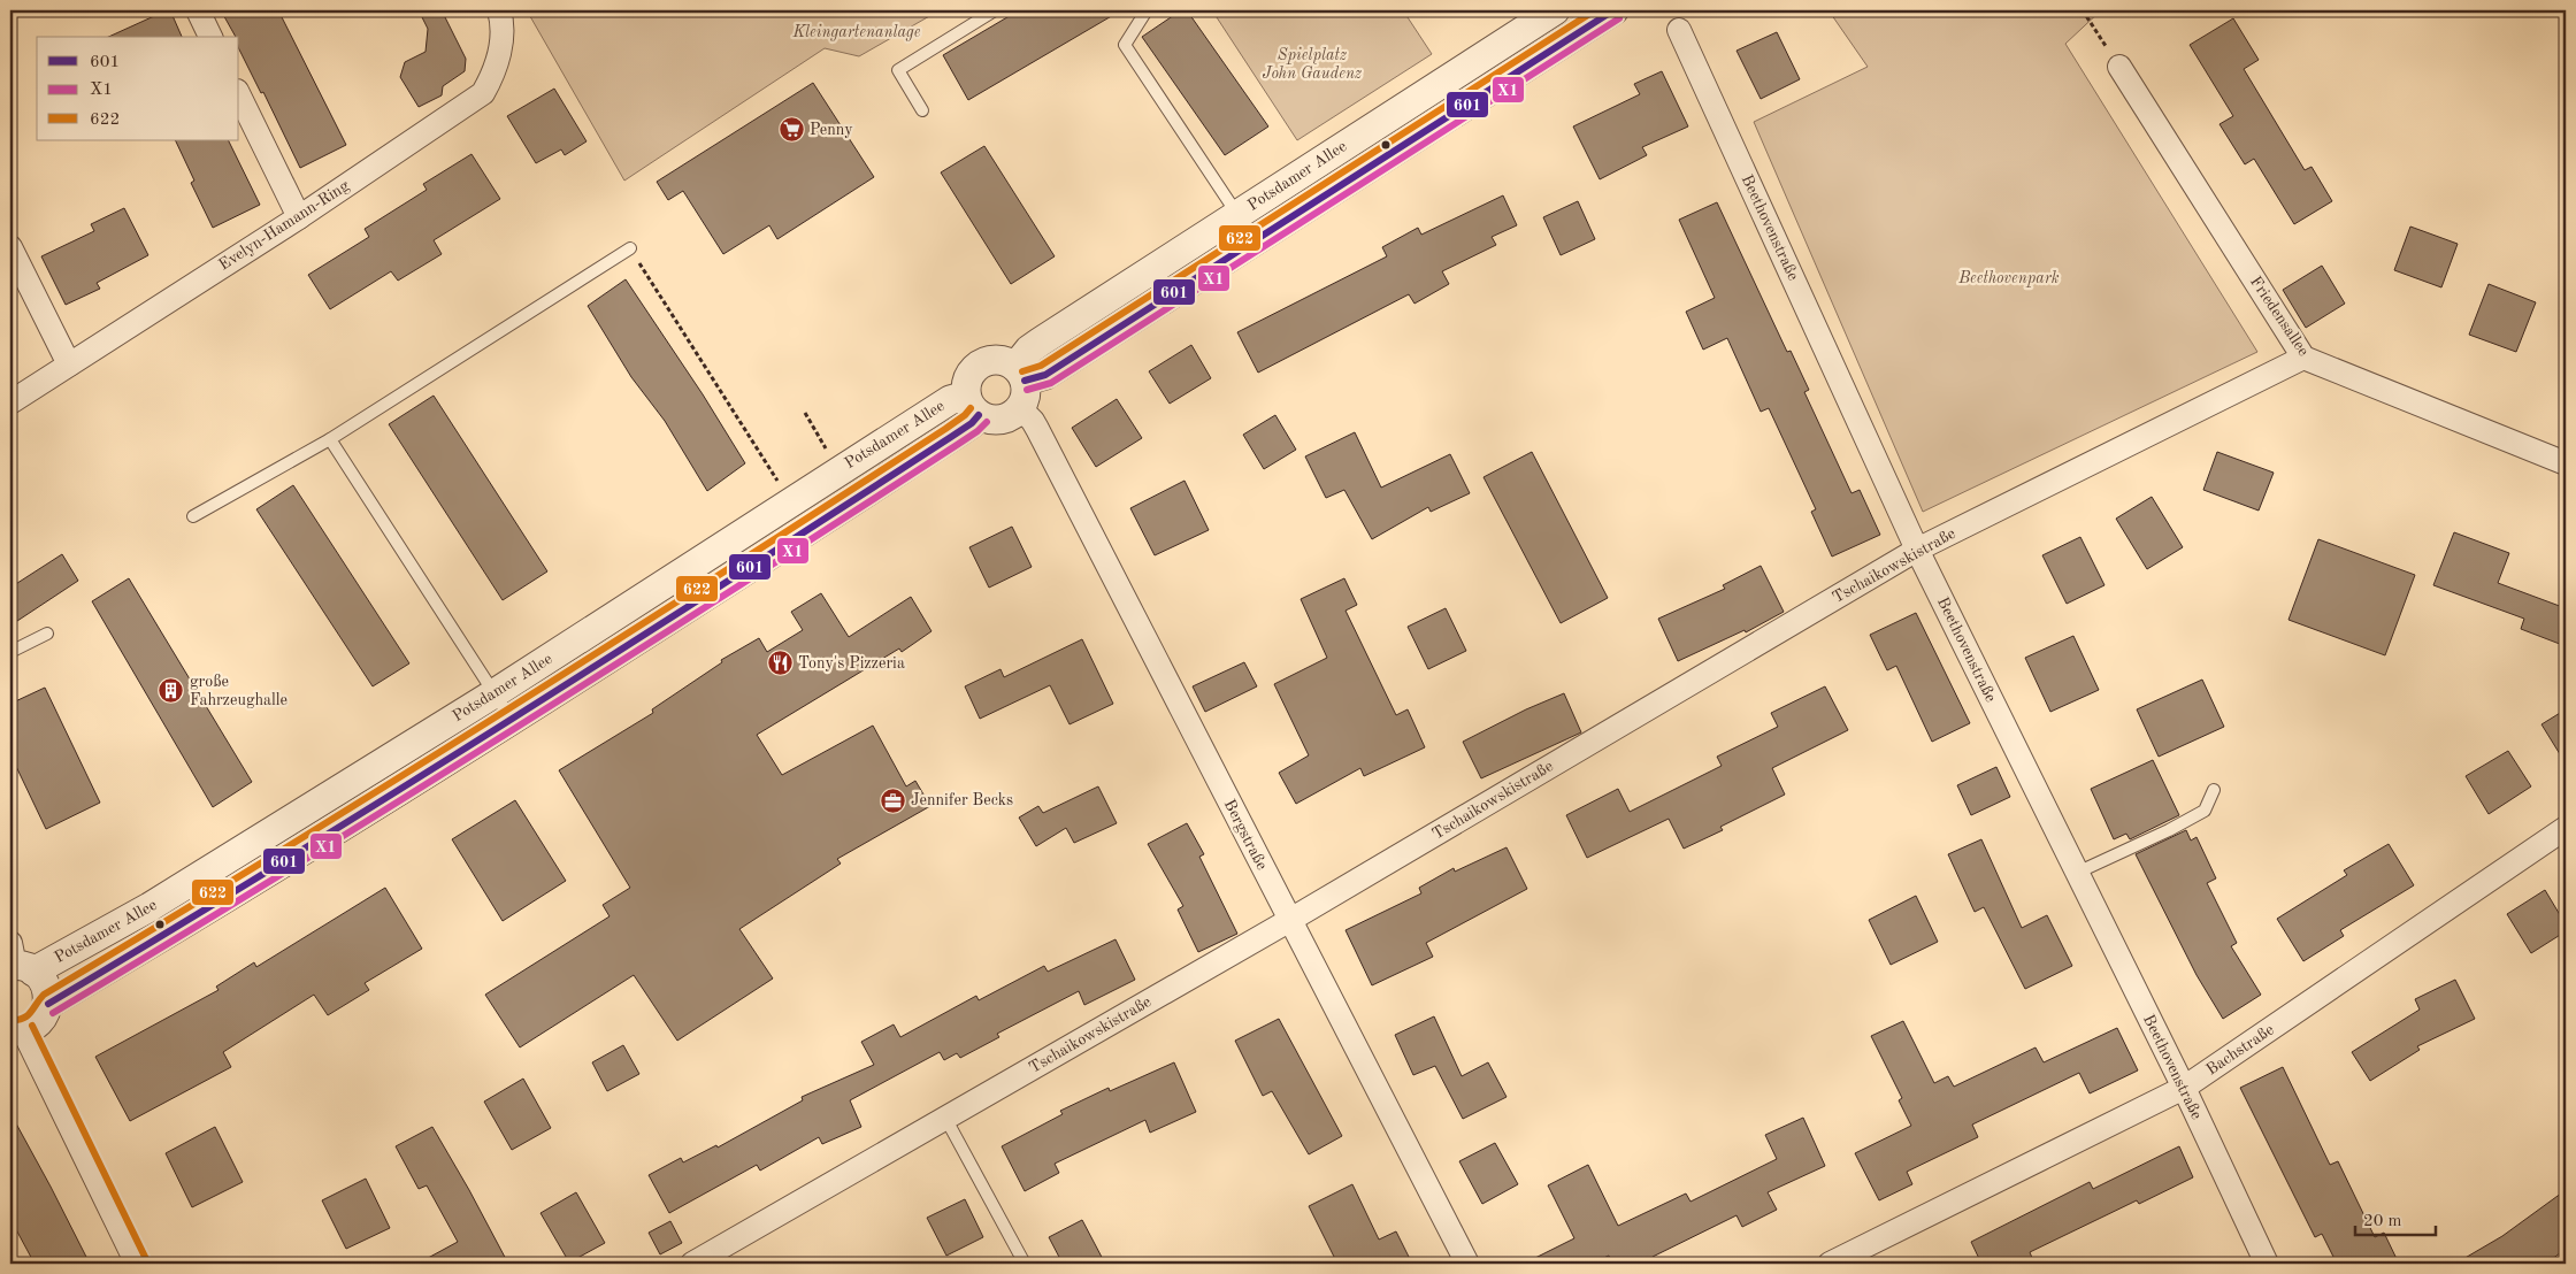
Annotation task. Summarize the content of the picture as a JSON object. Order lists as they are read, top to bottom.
{
  "streets": {
    "street": [
      "Potsdamer Allee",
      "Evelyn-Hamann-Ring",
      "Beethovenstraße",
      "Friedensallee",
      "Tschaikowskistraße",
      "Bergstraße",
      "Bachstraße"
    ]
  },
  "crossings": [
    ["Potsdamer Allee", "Bergstraße"],
    ["Beethovenstraße", "Tschaikowskistraße"],
    ["Beethovenstraße", "Bachstraße"],
    ["Friedensallee", "Tschaikowskistraße"],
    ["Tschaikowskistraße", "Bergstraße"]
  ],
  "parks": ["Kleingartenanlage", "Spielplatz John Gaudenz", "Beethovenpark"],
  "places": {
    "supermarket": ["Penny"],
    "restaurant": ["Tony's Pizzeria"],
    "building": ["große Fahrzeughalle"],
    "office": ["Jennifer Becks"]
  },
  "lines": ["transit line 601", "transit line 622", "transit line X1"],
  "legend": ["601", "X1", "622"],
  "scale_bar": "20 m"
}
